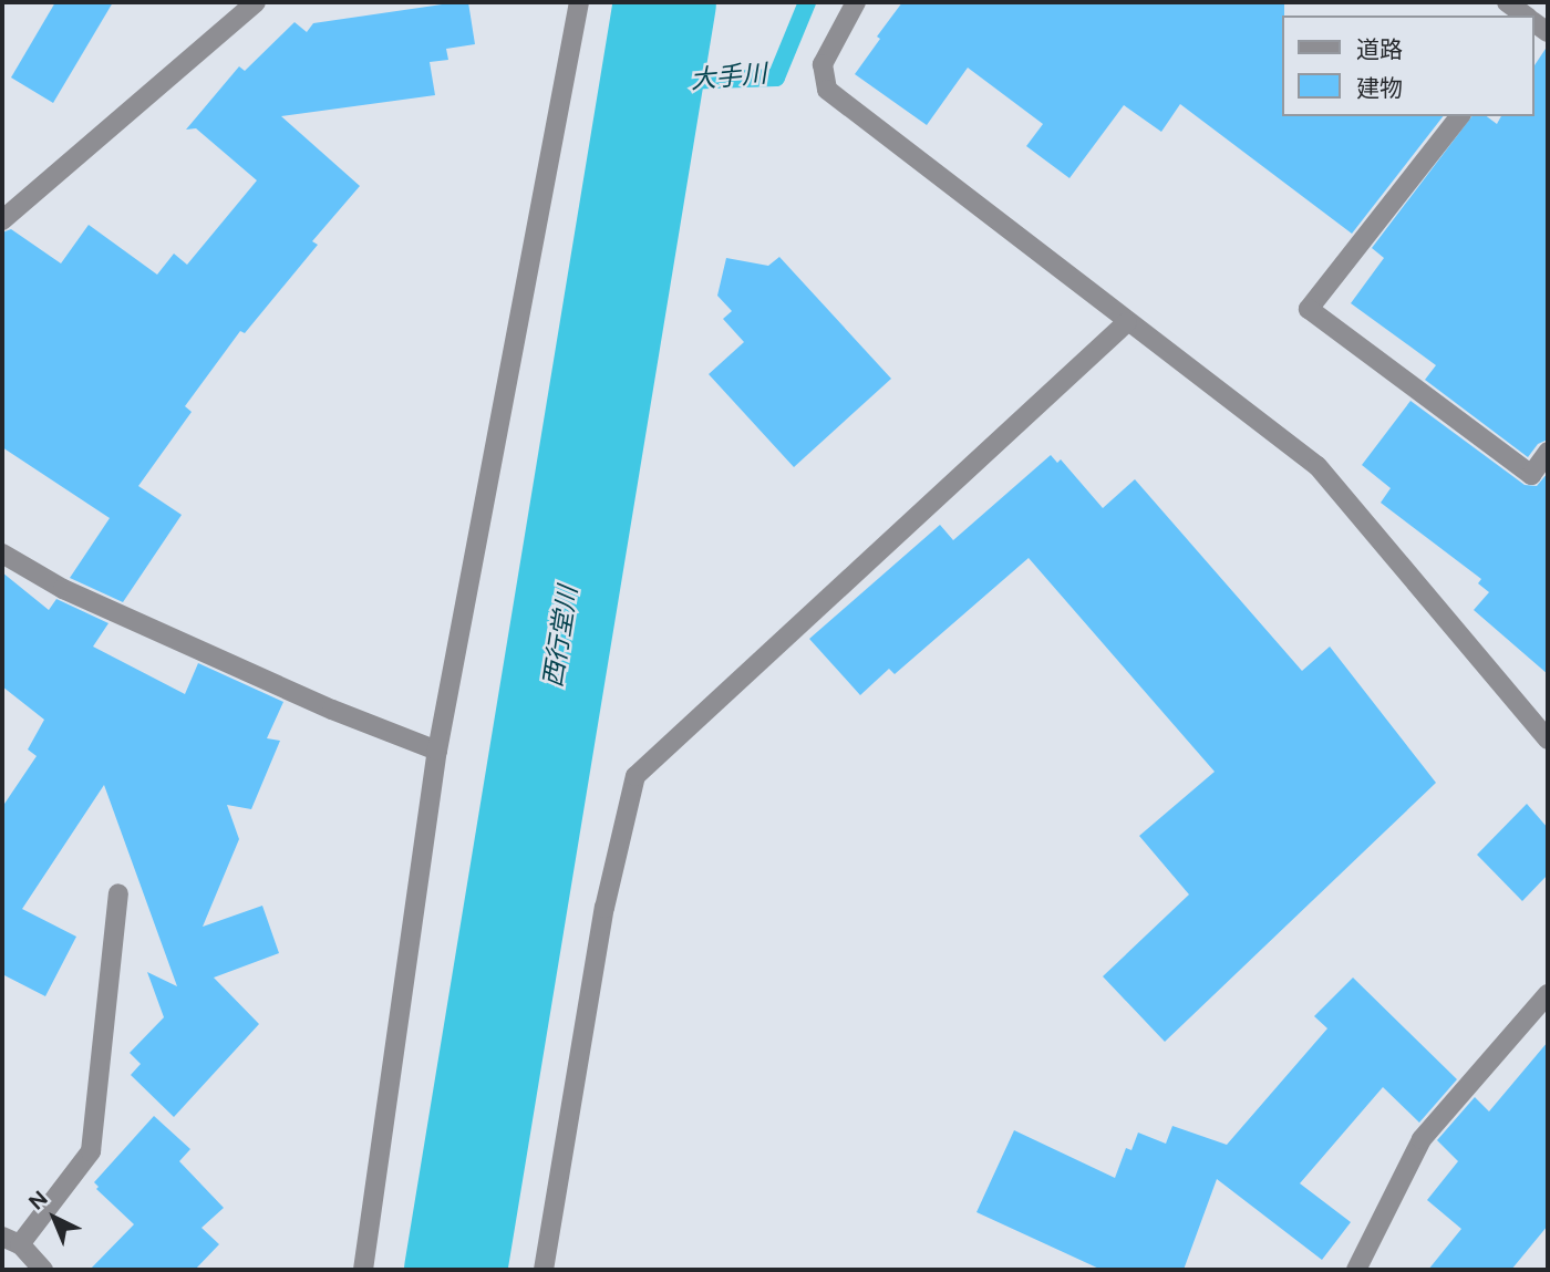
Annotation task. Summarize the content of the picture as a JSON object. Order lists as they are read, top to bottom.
{
  "water": ["大手川", "西行堂川"],
  "legend": ["道路", "建物"],
  "north": "top left"
}
